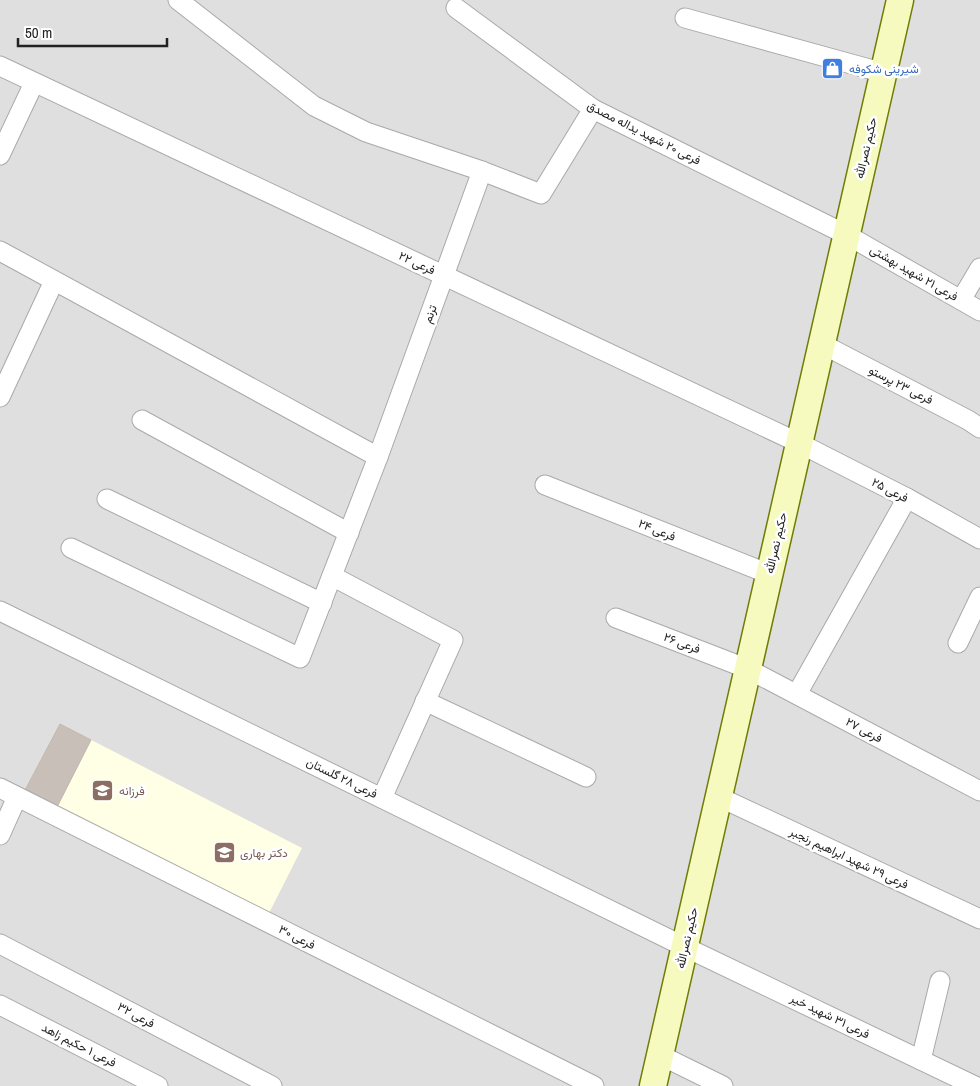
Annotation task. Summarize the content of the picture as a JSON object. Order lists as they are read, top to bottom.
{
  "streets": {
    "main road": ["حکیم نصرالله"],
    "street": [
      "فرعی ۲۰ شهید یداله مصدق",
      "فرعی ۲۲",
      "فرعی ۲۱ شهید بهشتی",
      "ترنم",
      "فرعی ۲۳ پرستو",
      "فرعی ۲۵",
      "فرعی ۲۴",
      "فرعی ۲۶",
      "فرعی ۲۷",
      "فرعی ۲۸ گلستان",
      "فرعی ۲۹ شهید ابراهیم رنجبر",
      "فرعی ۳۰",
      "فرعی ۳۲",
      "فرعی ۳۱ شهید خیر",
      "فرعی ۱ حکیم زاهد"
    ]
  },
  "crossings": [
    ["فرعی ۲۰ شهید یداله مصدق", "حکیم نصرالله"],
    ["فرعی ۲۰ شهید یداله مصدق", "فرعی ۲۱ شهید بهشتی"],
    ["حکیم نصرالله", "فرعی ۲۲"],
    ["حکیم نصرالله", "فرعی ۲۱ شهید بهشتی"],
    ["حکیم نصرالله", "فرعی ۲۳ پرستو"],
    ["حکیم نصرالله", "فرعی ۲۵"],
    ["حکیم نصرالله", "فرعی ۲۴"],
    ["حکیم نصرالله", "فرعی ۲۶"],
    ["حکیم نصرالله", "فرعی ۲۷"],
    ["حکیم نصرالله", "فرعی ۲۸ گلستان"],
    ["حکیم نصرالله", "فرعی ۲۹ شهید ابراهیم رنجبر"],
    ["حکیم نصرالله", "فرعی ۳۱ شهید خیر"],
    ["فرعی ۲۲", "ترنم"],
    ["فرعی ۲۲", "فرعی ۲۵"],
    ["فرعی ۲۶", "فرعی ۲۷"],
    ["فرعی ۲۸ گلستان", "فرعی ۳۱ شهید خیر"]
  ],
  "places": {
    "shop": ["شیرینی شکوفه"],
    "school or university": ["فرزانه", "دکتر بهاری"]
  },
  "scale_bar": "50 m"
}
